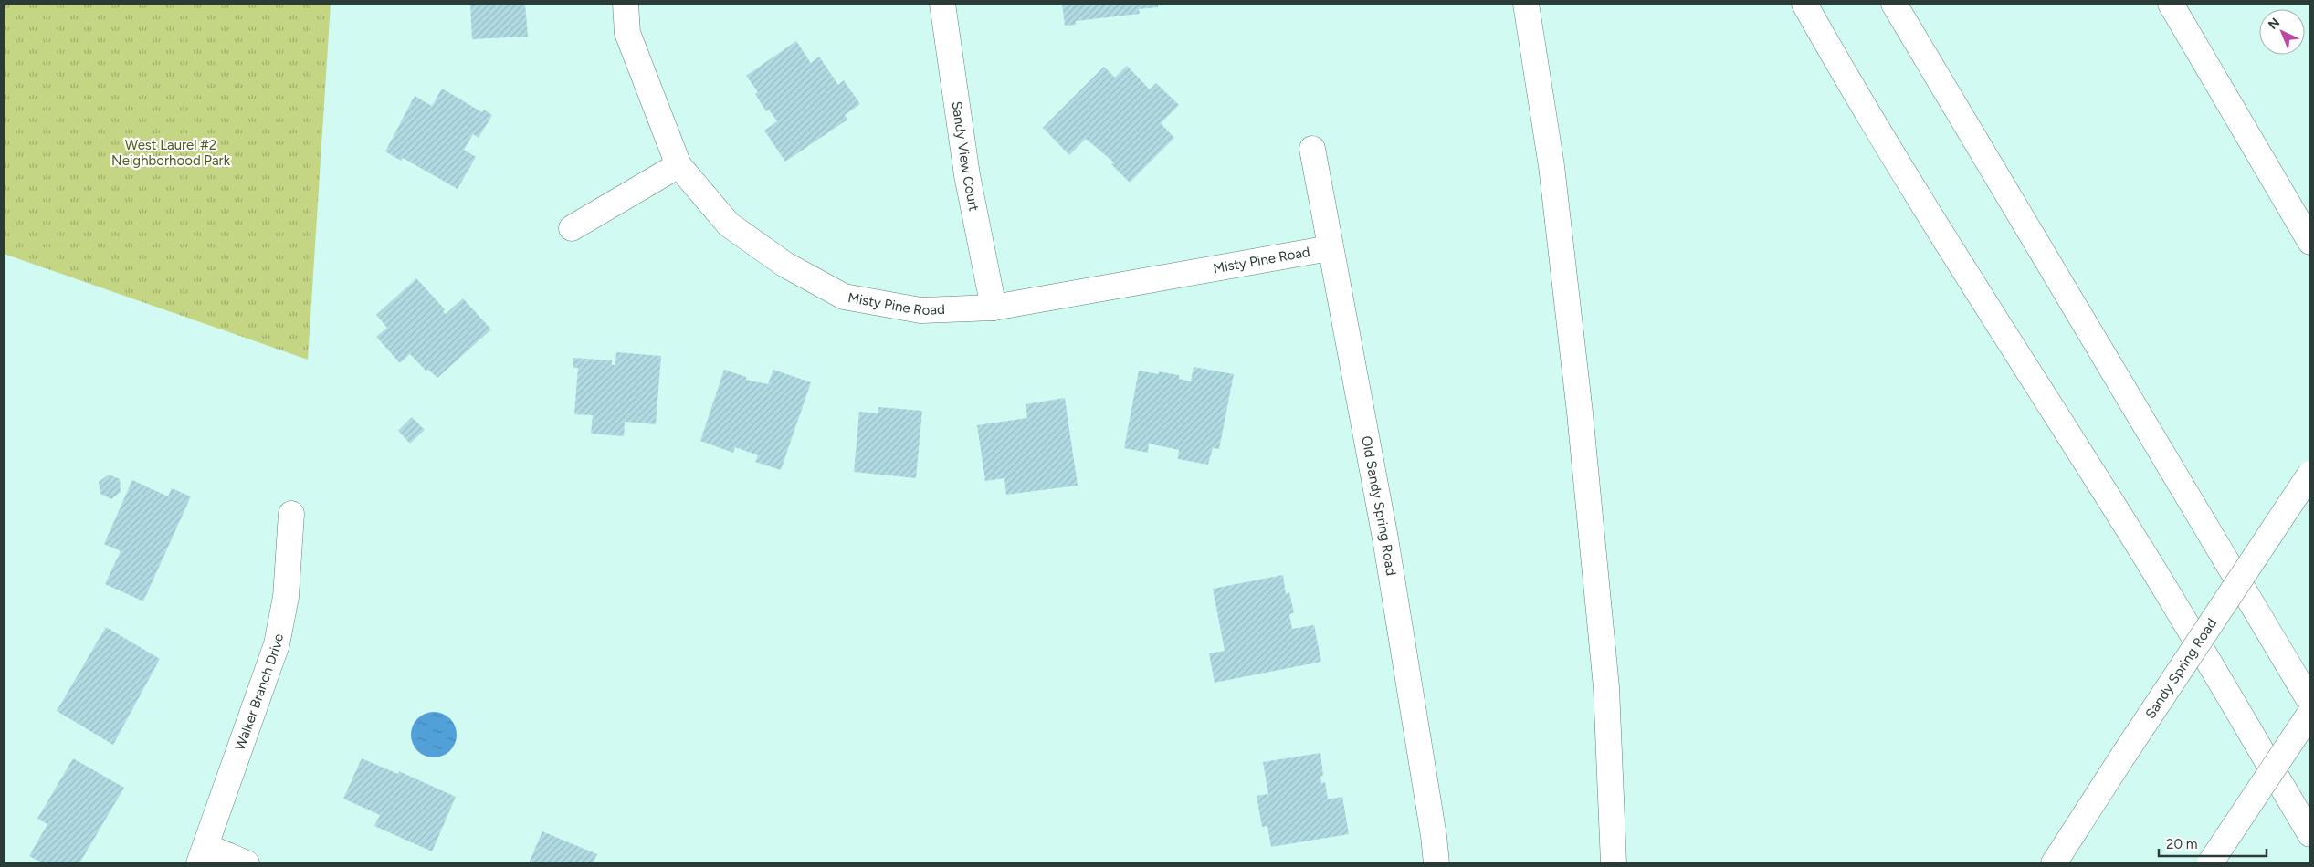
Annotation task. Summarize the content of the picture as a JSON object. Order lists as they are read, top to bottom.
{
  "streets": {
    "main road": [
      "Sandy View Court",
      "Misty Pine Road",
      "Old Sandy Spring Road",
      "Sandy Spring Road",
      "Walker Branch Drive"
    ]
  },
  "crossings": [
    ["Sandy View Court", "Misty Pine Road"],
    ["Misty Pine Road", "Old Sandy Spring Road"]
  ],
  "parks": ["West Laurel #2 Neighborhood Park"],
  "scale_bar": "20 m",
  "north": "top left"
}
